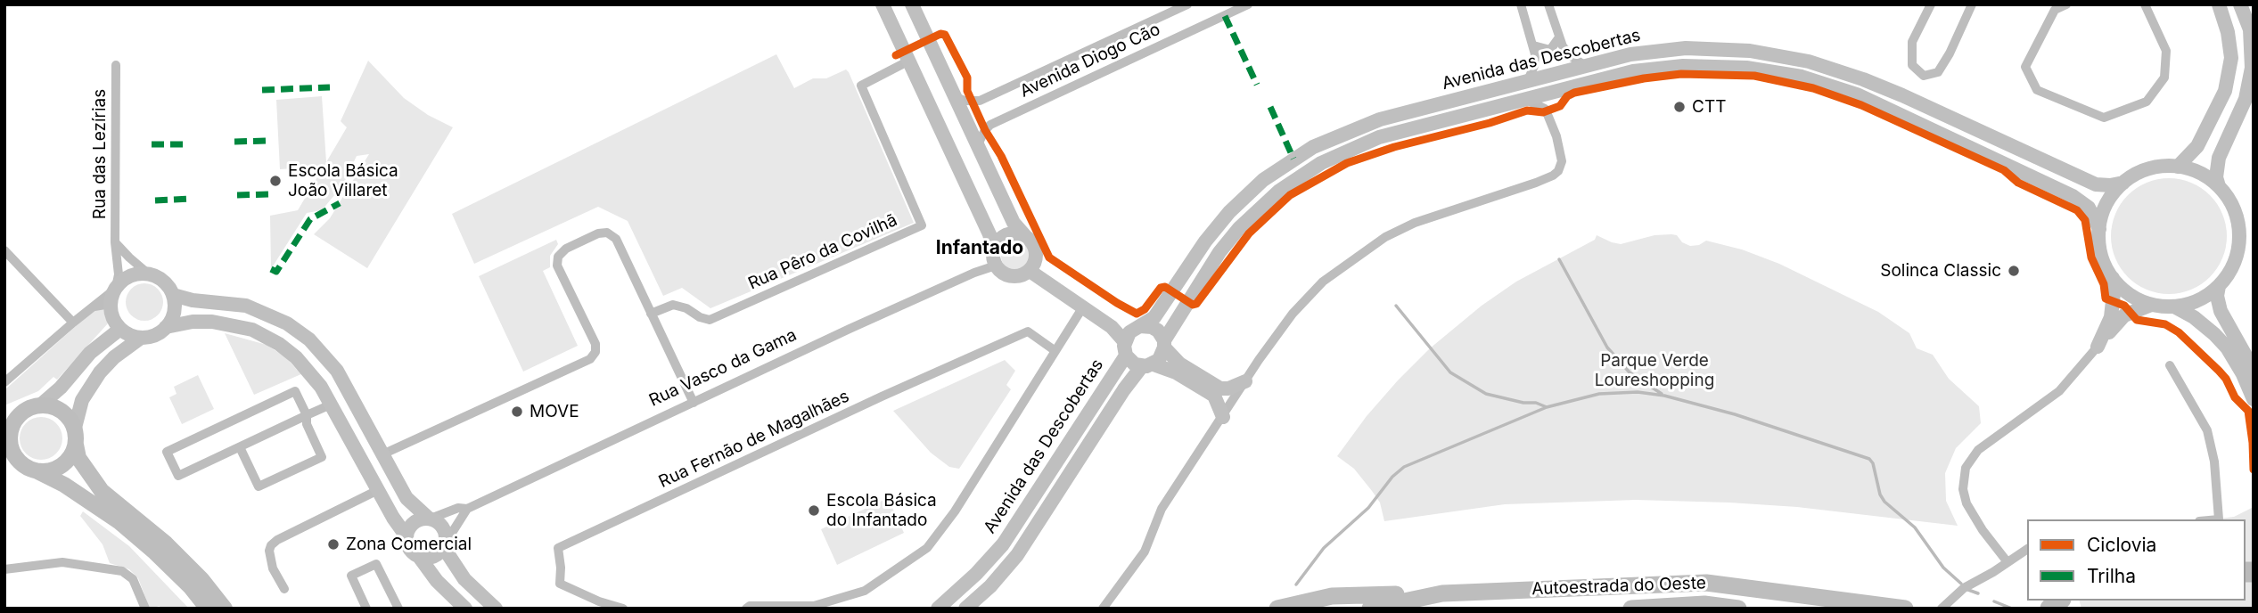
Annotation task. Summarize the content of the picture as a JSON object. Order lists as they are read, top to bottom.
{
  "streets": {
    "highway": ["Autoestrada do Oeste"],
    "main road": ["Avenida das Descobertas"],
    "street": [
      "Avenida Diogo Cão",
      "Rua das Lezírias",
      "Rua Pêro da Covilhã",
      "Rua Vasco da Gama",
      "Rua Fernão de Magalhães"
    ]
  },
  "districts": ["Infantado"],
  "parks": ["Parque Verde Loureshopping"],
  "places": [
    "CTT",
    "Escola Básica João Villaret",
    "Solinca Classic",
    "MOVE",
    "Escola Básica do Infantado",
    "Zona Comercial"
  ],
  "legend": ["Ciclovia", "Trilha"]
}
